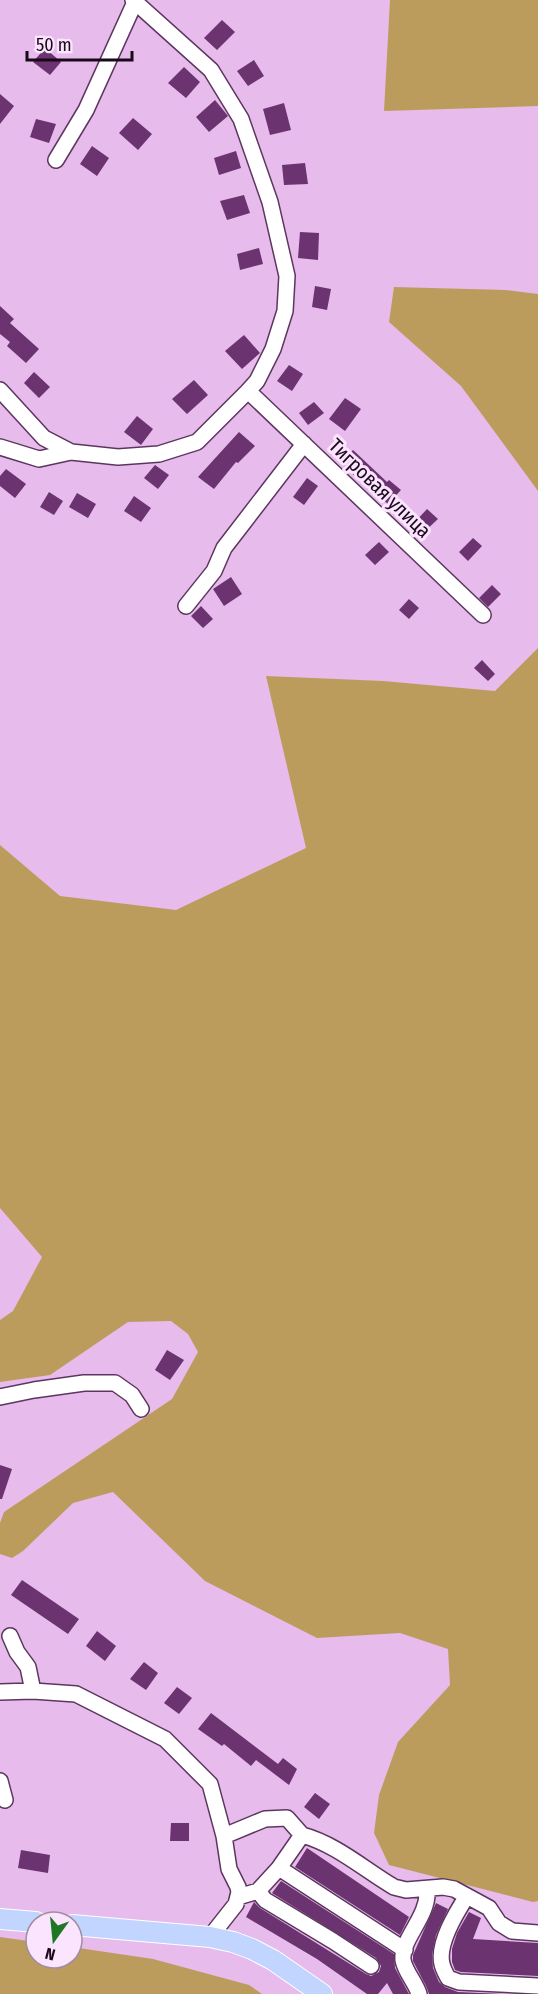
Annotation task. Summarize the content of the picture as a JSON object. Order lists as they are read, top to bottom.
{
  "streets": {
    "street": ["Тигровая улица"]
  },
  "scale_bar": "50 m",
  "north": "bottom"
}
